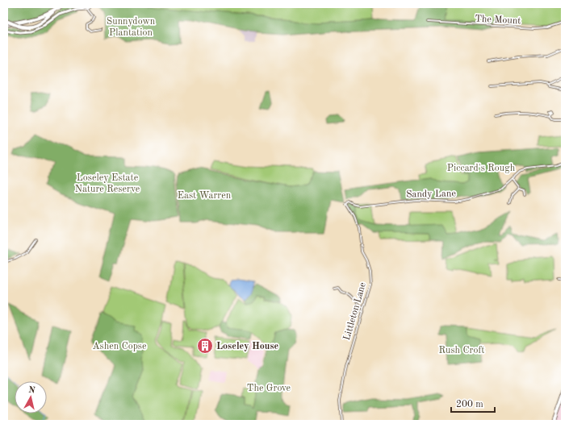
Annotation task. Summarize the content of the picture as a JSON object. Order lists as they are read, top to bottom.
{
  "streets": {
    "street": ["The Mount", "Sandy Lane", "Littleton Lane"]
  },
  "crossings": [
    ["Sandy Lane", "Littleton Lane"]
  ],
  "parks": [
    "Sunnydown Plantation",
    "Piccard's Rough",
    "Loseley Estate Nature Reserve",
    "East Warren",
    "Ashen Copse",
    "Rush Croft",
    "The Grove"
  ],
  "places": {
    "building": ["Loseley House"]
  },
  "scale_bar": "200 m",
  "north": "top"
}
